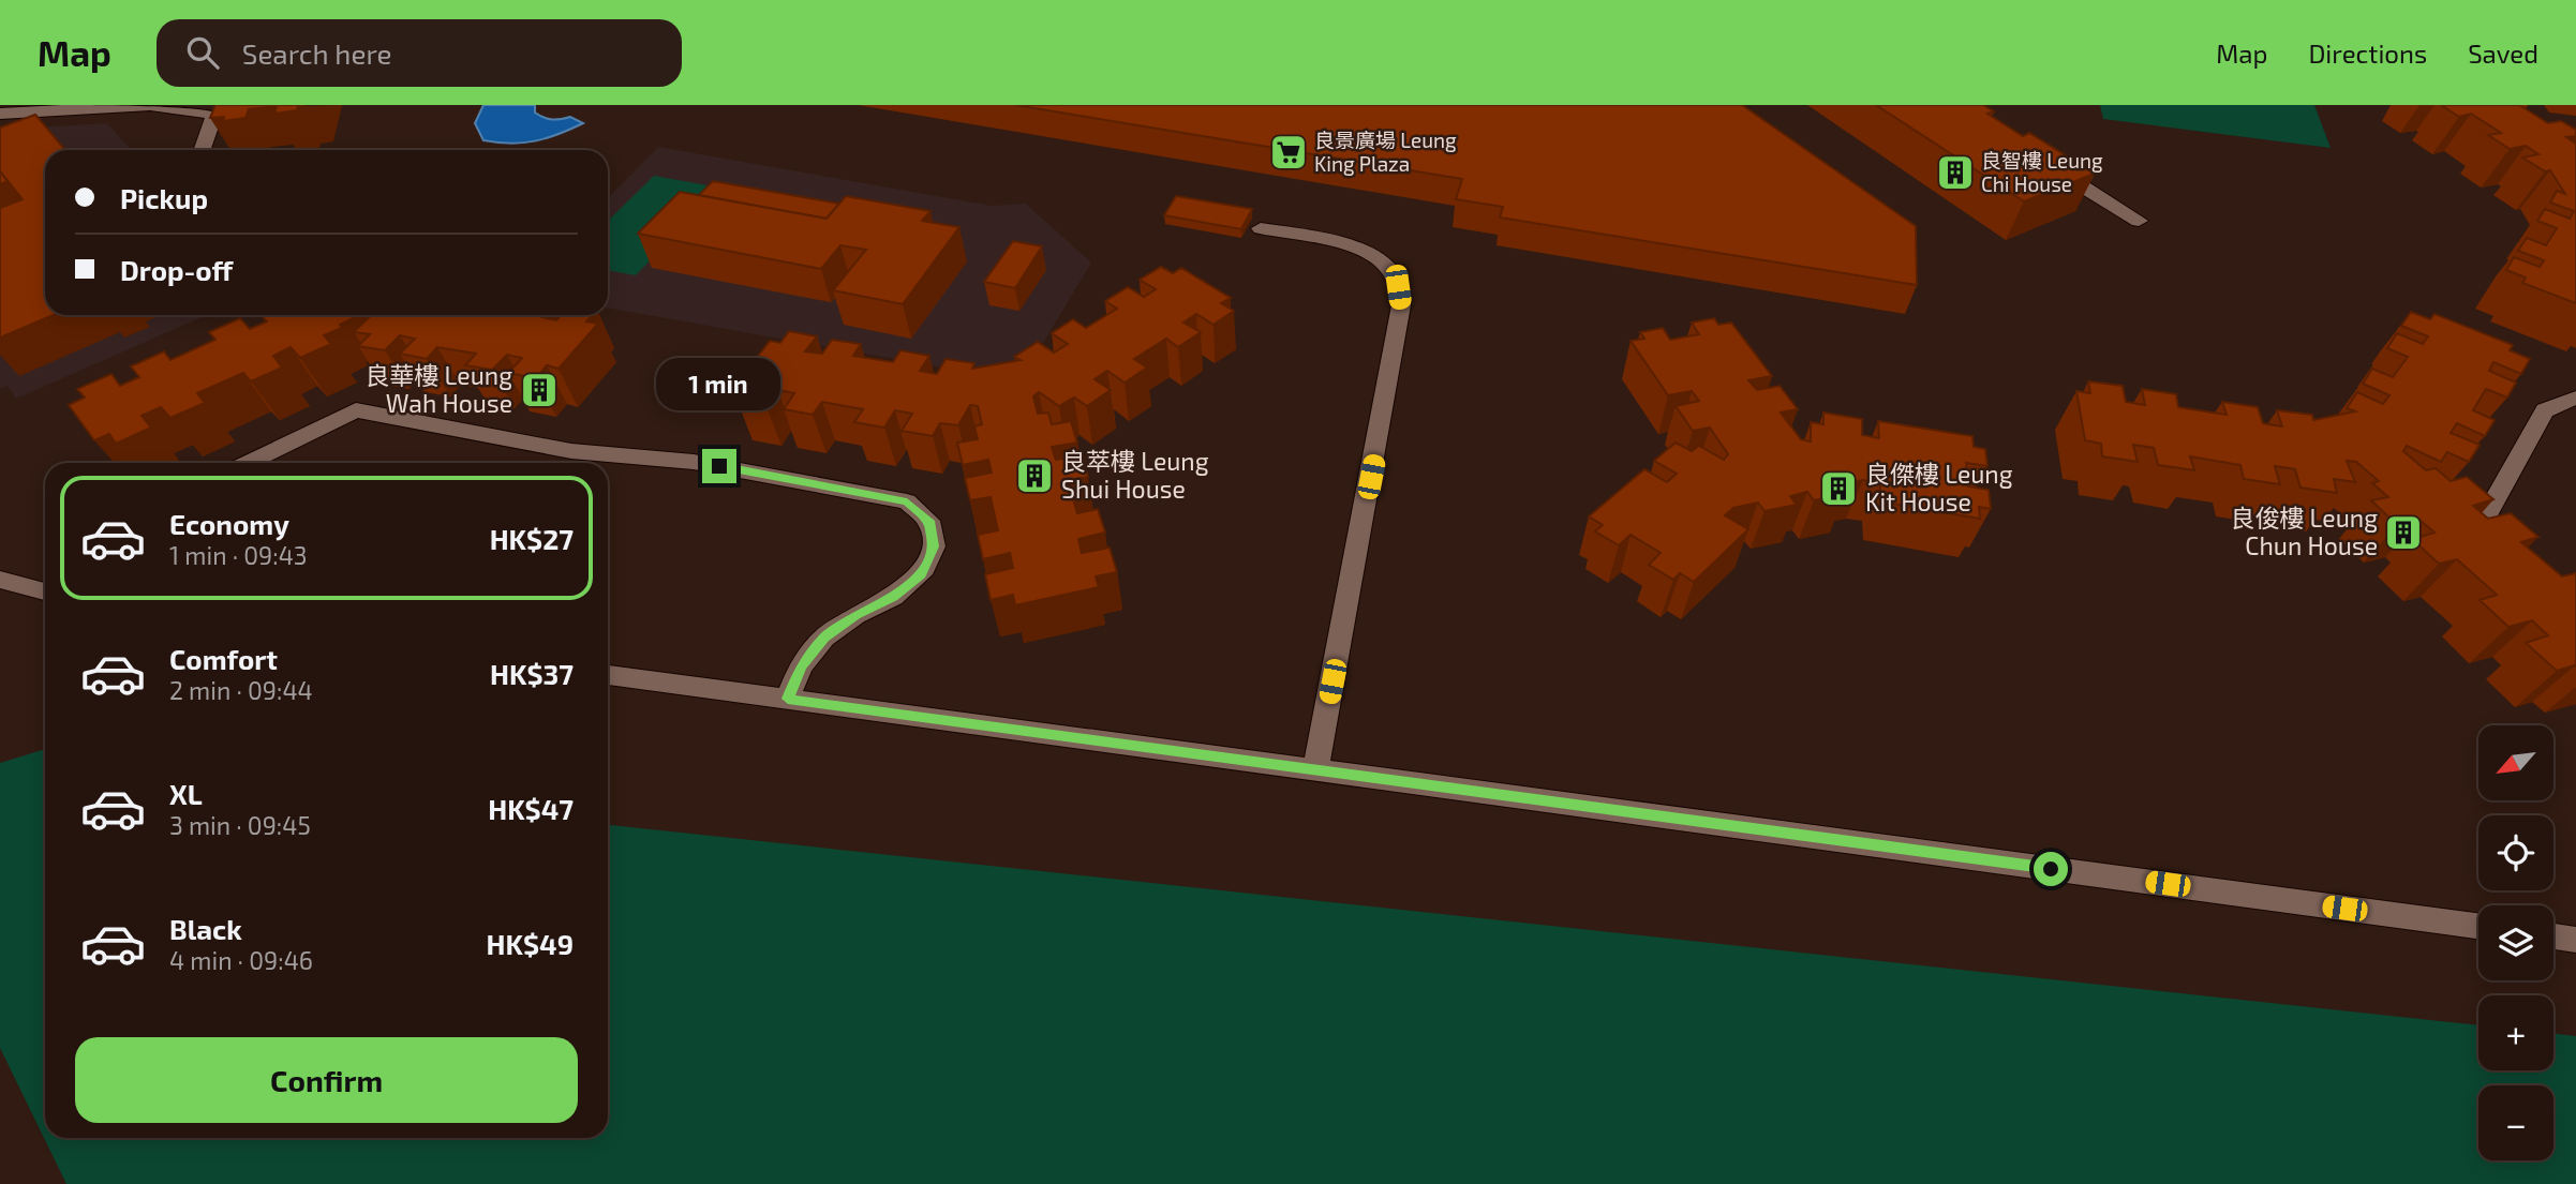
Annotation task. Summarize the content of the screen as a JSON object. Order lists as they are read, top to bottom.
{
  "places": {
    "supermarket": ["良景廣場 Leung King Plaza"],
    "building": [
      "良智樓 Leung Chi House",
      "良華樓 Leung Wah House",
      "良萃樓 Leung Shui House",
      "良傑樓 Leung Kit House",
      "良俊樓 Leung Chun House"
    ]
  },
  "north": "bottom left",
  "page": {
    "header": "Map",
    "search": "Search here",
    "nav": ["Map", "Directions", "Saved"],
    "banner": ["Pickup", "Drop-off"],
    "bubble": "1 min",
    "list": [
      {
        "name": "Economy",
        "note": "1 min · 09:43",
        "value": "HK$27"
      },
      {
        "name": "Comfort",
        "note": "2 min · 09:44",
        "value": "HK$37"
      },
      {
        "name": "XL",
        "note": "3 min · 09:45",
        "value": "HK$47"
      },
      {
        "name": "Black",
        "note": "4 min · 09:46",
        "value": "HK$49"
      }
    ],
    "map_buttons": ["+", "−"],
    "buttons": "Confirm"
  }
}
